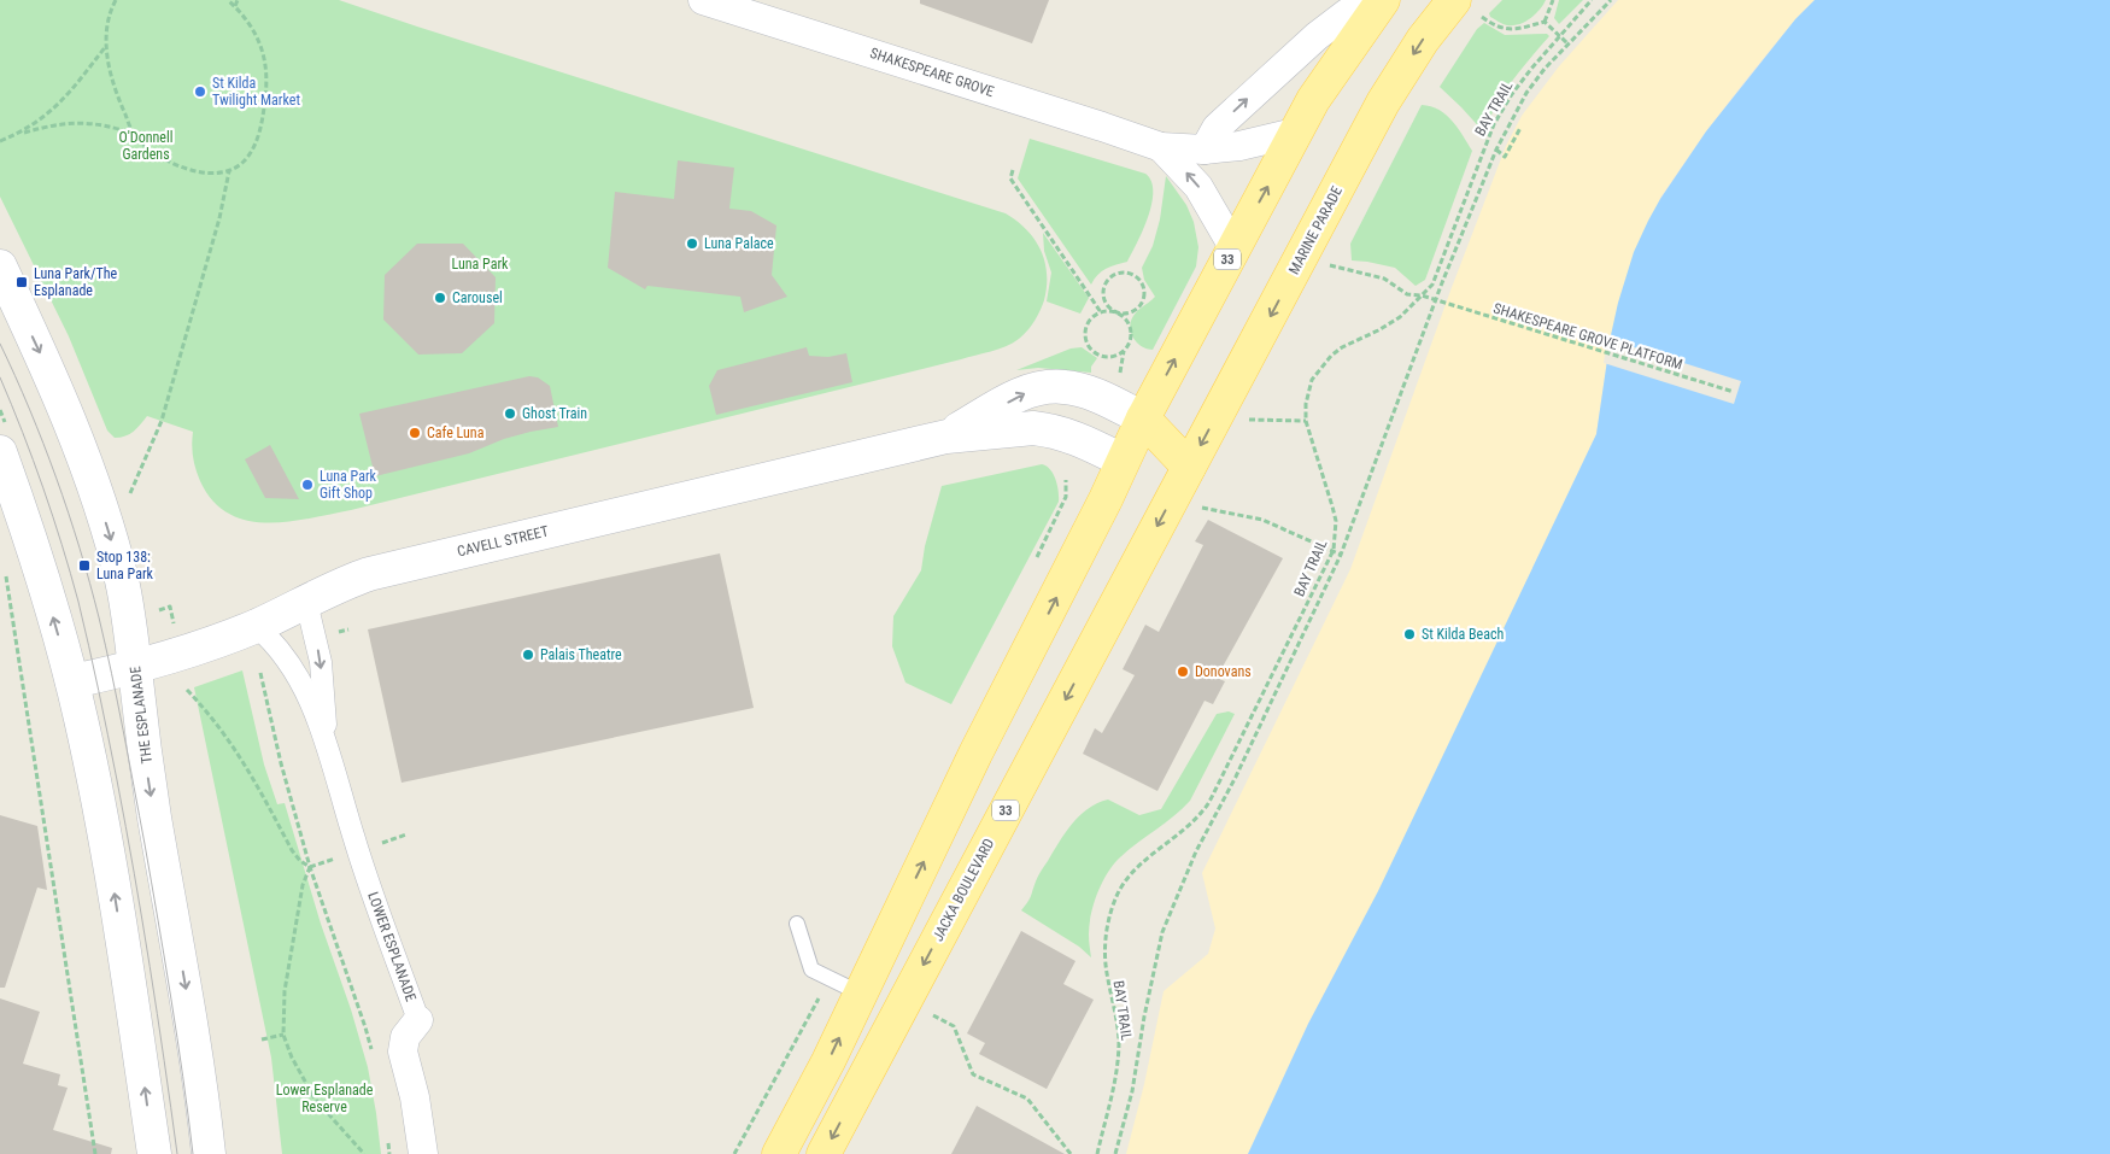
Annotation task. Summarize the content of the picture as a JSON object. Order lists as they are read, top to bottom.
{
  "streets": {
    "main road": ["MARINE PARADE", "33", "JACKA BOULEVARD"],
    "street": [
      "SHAKESPEARE GROVE",
      "CAVELL STREET",
      "THE ESPLANADE",
      "LOWER ESPLANADE"
    ],
    "path": ["BAY TRAIL", "SHAKESPEARE GROVE PLATFORM"]
  },
  "crossings": [
    ["SHAKESPEARE GROVE", "33"],
    ["BAY TRAIL", "SHAKESPEARE GROVE PLATFORM"],
    ["MARINE PARADE", "SHAKESPEARE GROVE PLATFORM"],
    ["MARINE PARADE", "JACKA BOULEVARD"],
    ["33", "CAVELL STREET"],
    ["CAVELL STREET", "THE ESPLANADE"],
    ["CAVELL STREET", "LOWER ESPLANADE"]
  ],
  "parks": ["O'Donnell Gardens", "Luna Park", "Lower Esplanade Reserve"],
  "places": {
    "other": [
      "St Kilda Twilight Market",
      "Luna Palace",
      "Carousel",
      "Ghost Train",
      "Cafe Luna",
      "Luna Park Gift Shop",
      "St Kilda Beach",
      "Palais Theatre",
      "Donovans"
    ],
    "transit": ["Luna Park/The Esplanade", "Stop 138: Luna Park"]
  }
}
